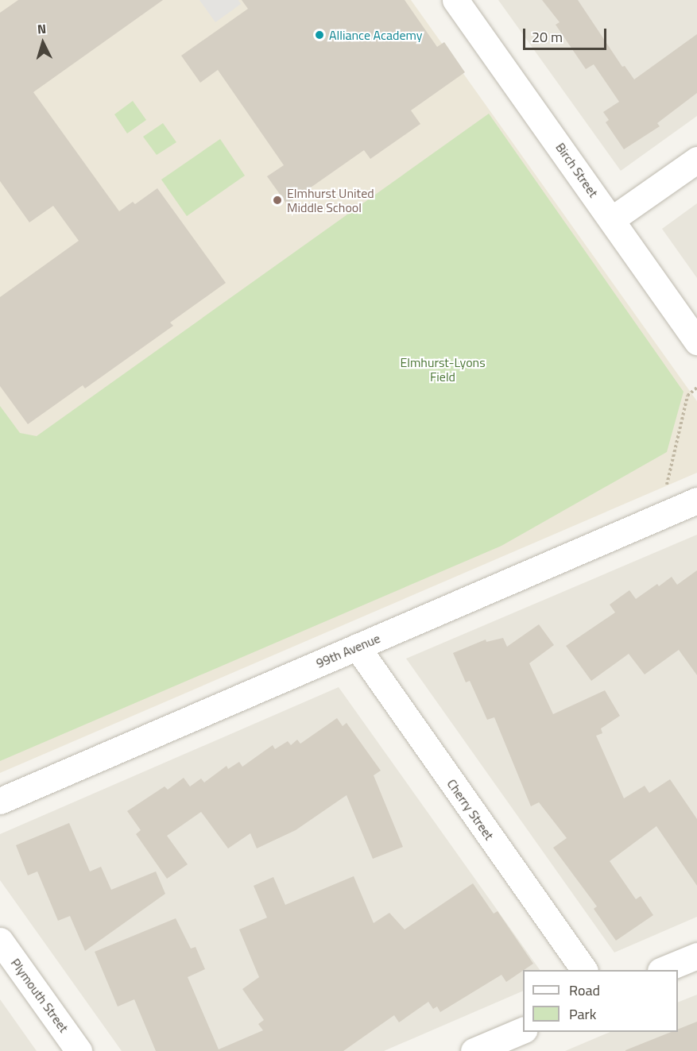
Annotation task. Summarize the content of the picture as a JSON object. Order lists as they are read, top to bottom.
{
  "streets": {
    "street": [
      "Birch Street",
      "99th Avenue",
      "Cherry Street",
      "Plymouth Street"
    ]
  },
  "crossings": [
    ["99th Avenue", "Cherry Street"]
  ],
  "parks": ["Elmhurst-Lyons Field"],
  "places": ["Alliance Academy", "Elmhurst United Middle School"],
  "legend": ["Road", "Park"],
  "scale_bar": "20 m",
  "north": "top"
}
